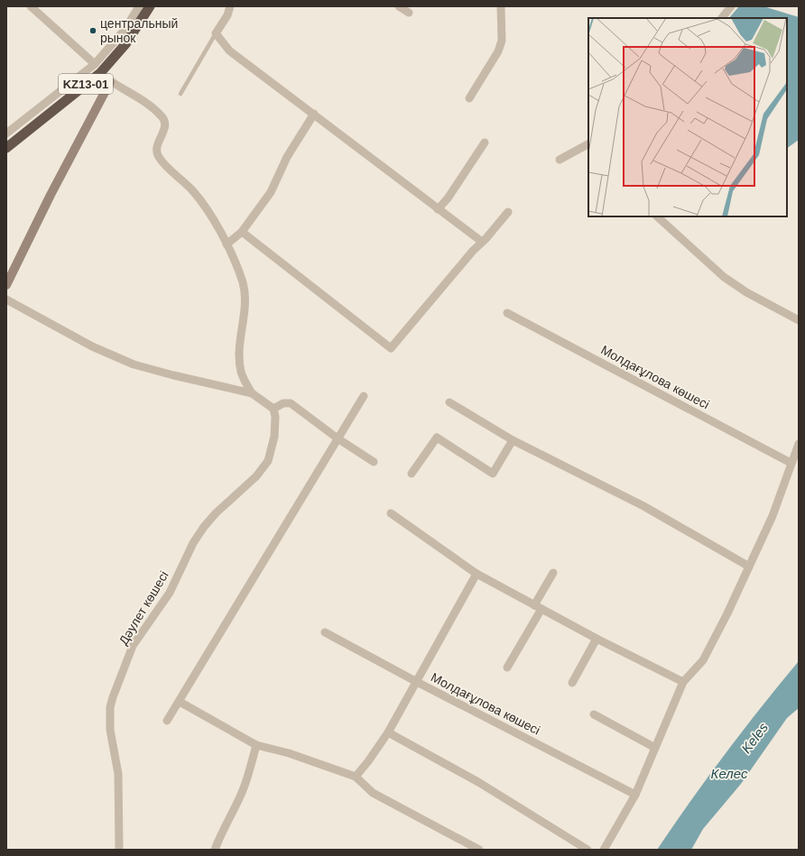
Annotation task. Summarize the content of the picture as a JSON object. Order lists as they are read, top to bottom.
{
  "streets": {
    "highway": ["KZ13-01"],
    "street": ["Молдағұлова көшесі", "Дәулет көшесі"]
  },
  "water": ["Keles", "Келес"],
  "places": ["центральный рынок"]
}
